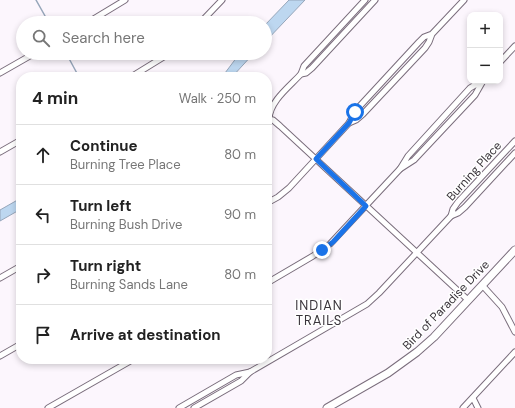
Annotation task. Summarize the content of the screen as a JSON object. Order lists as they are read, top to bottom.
{
  "streets": {
    "street": ["Burning Place", "Bird of Paradise Drive"]
  },
  "districts": ["INDIAN TRAILS"],
  "page": {
    "map_buttons": ["+", "−"],
    "search": "Search here",
    "heading": ["4 min", "Walk · 250 m"],
    "list": [
      ["Continue", "Burning Tree Place", "80 m"],
      ["Turn left", "Burning Bush Drive", "90 m"],
      ["Turn right", "Burning Sands Lane", "80 m"],
      "Arrive at destination"
    ]
  }
}
